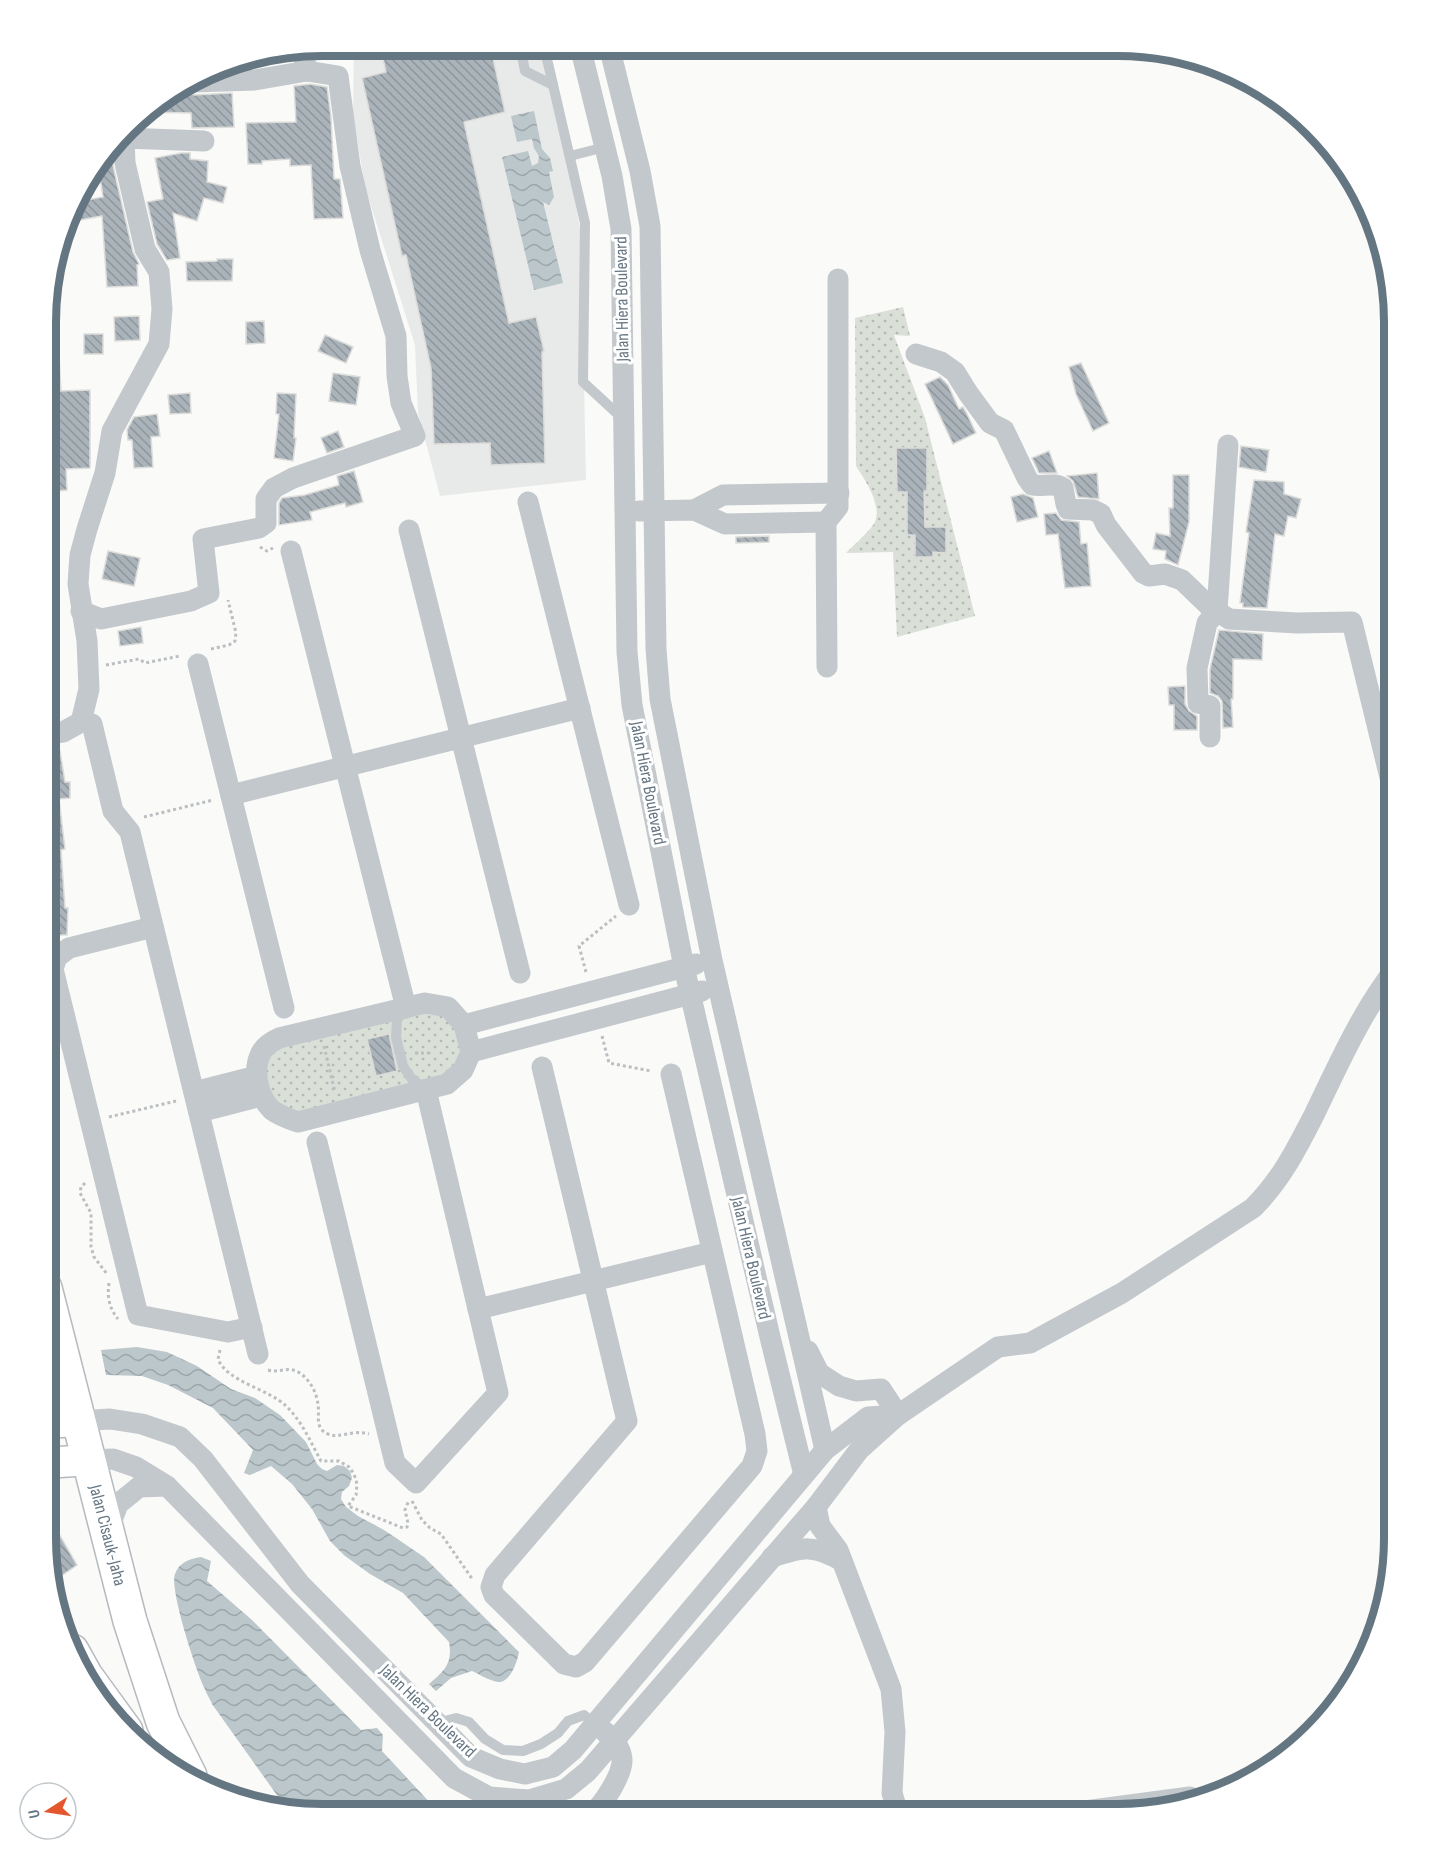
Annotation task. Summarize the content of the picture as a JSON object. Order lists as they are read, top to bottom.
{
  "streets": {
    "main road": ["Jalan Cisauk-Jaha"],
    "street": ["Jalan Hiera Boulevard"]
  },
  "crossings": [
    ["Jalan Hiera Boulevard", "Jalan Cisauk-Jaha"]
  ],
  "north": "left"
}
